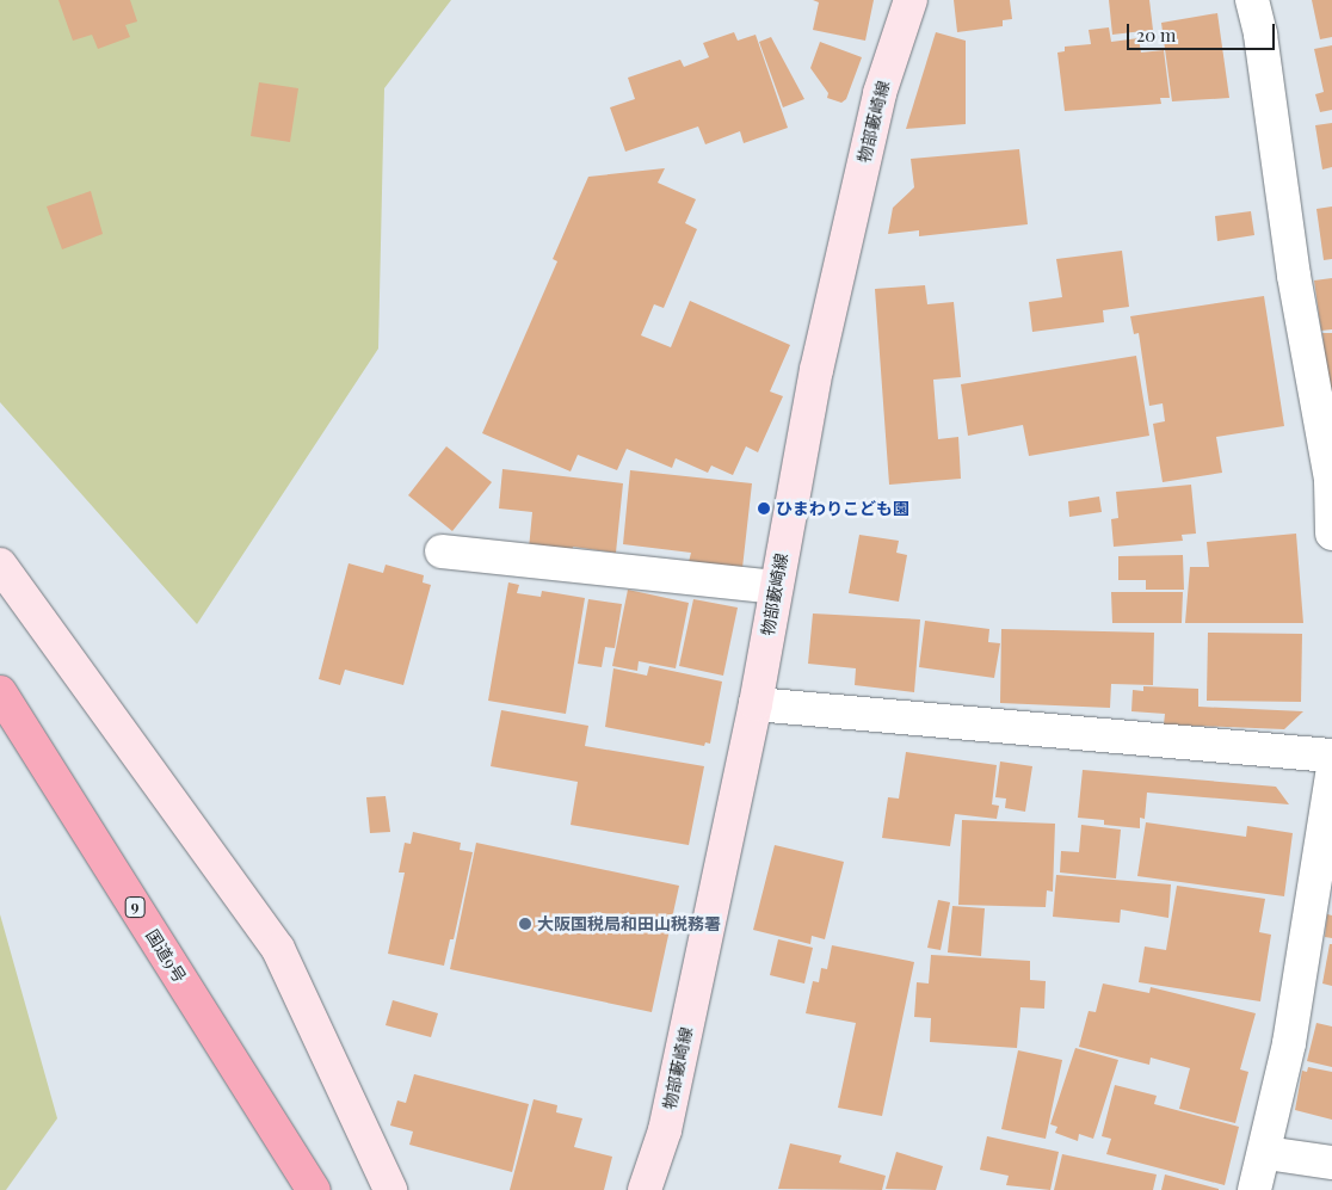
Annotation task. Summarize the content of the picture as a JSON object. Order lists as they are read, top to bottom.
{
  "streets": {
    "highway": ["9", "国道9号"],
    "main road": ["物部藪崎線"]
  },
  "places": ["ひまわりこども園", "大阪国税局和田山税務署"],
  "scale_bar": "20 m"
}
